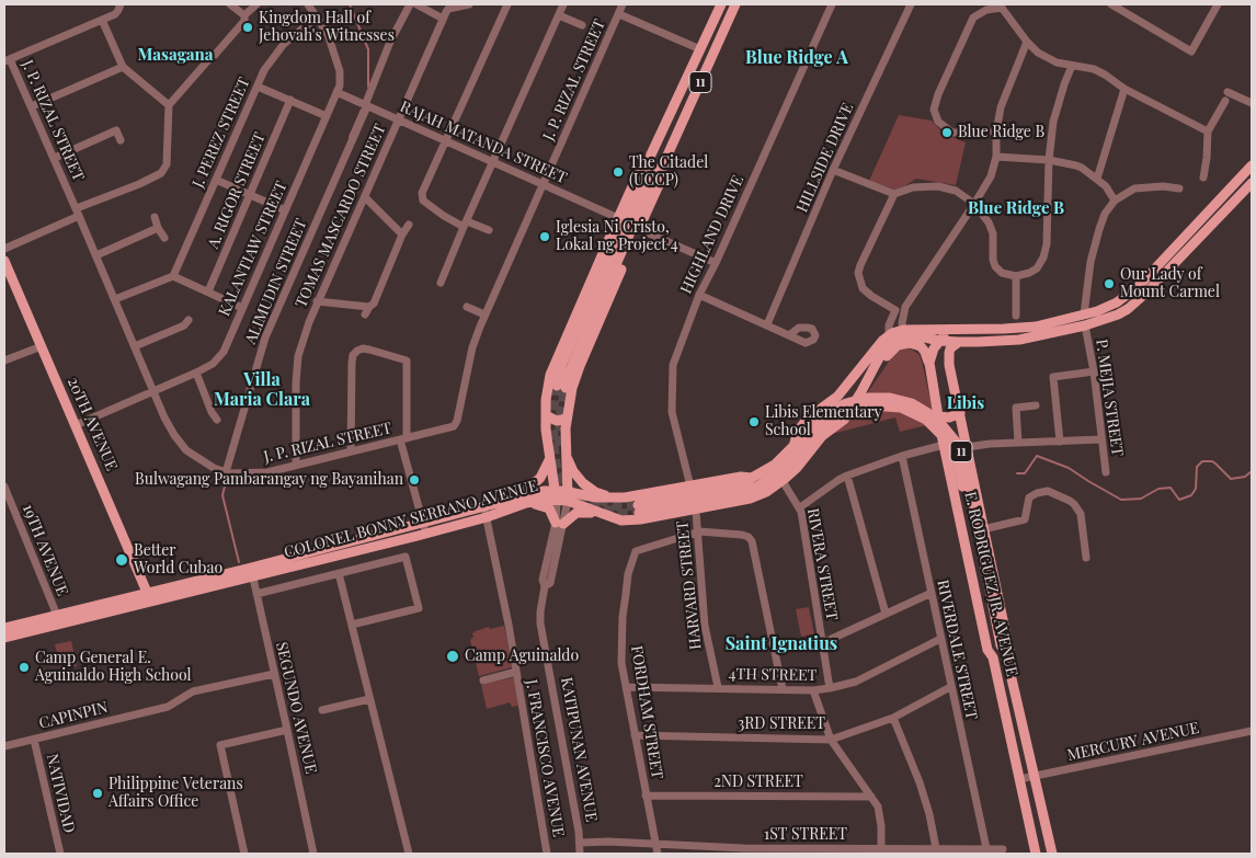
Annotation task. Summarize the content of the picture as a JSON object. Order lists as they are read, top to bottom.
{
  "streets": {
    "main road": [
      "11",
      "20TH AVENUE",
      "COLONEL BONNY SERRANO AVENUE",
      "E. RODRIGUEZ JR. AVENUE",
      "KATIPUNAN AVENUE"
    ],
    "street": [
      "J. P. RIZAL STREET",
      "J. PEREZ STREET",
      "RAJAH MATANDA STREET",
      "HILLSIDE DRIVE",
      "A. RIGOR STREET",
      "TOMAS MASCARDO STREET",
      "HIGHLAND DRIVE",
      "KALANTIAW STREET",
      "ALIMUDIN STREET",
      "P. MEJIA STREET",
      "19TH AVENUE",
      "RIVERA STREET",
      "HARVARD STREET",
      "RIVERDALE STREET",
      "4TH STREET",
      "SEGUNDO AVENUE",
      "FORDHAM STREET",
      "CAPINPIN",
      "3RD STREET",
      "MERCURY AVENUE",
      "J. FRANCISCO AVENUE",
      "2ND STREET",
      "NATIVIDAD",
      "1ST STREET"
    ]
  },
  "crossings": [
    ["J. P. RIZAL STREET", "RAJAH MATANDA STREET"],
    ["J. P. RIZAL STREET", "TOMAS MASCARDO STREET"],
    ["J. P. RIZAL STREET", "KALANTIAW STREET"],
    ["J. P. RIZAL STREET", "ALIMUDIN STREET"],
    ["11", "COLONEL BONNY SERRANO AVENUE"],
    ["11", "E. RODRIGUEZ JR. AVENUE"],
    ["J. PEREZ STREET", "KALANTIAW STREET"],
    ["RAJAH MATANDA STREET", "TOMAS MASCARDO STREET"],
    ["RAJAH MATANDA STREET", "KALANTIAW STREET"],
    ["RAJAH MATANDA STREET", "ALIMUDIN STREET"],
    ["RAJAH MATANDA STREET", "KATIPUNAN AVENUE"],
    ["HIGHLAND DRIVE", "COLONEL BONNY SERRANO AVENUE"],
    ["KALANTIAW STREET", "20TH AVENUE"],
    ["P. MEJIA STREET", "COLONEL BONNY SERRANO AVENUE"],
    ["20TH AVENUE", "COLONEL BONNY SERRANO AVENUE"],
    ["COLONEL BONNY SERRANO AVENUE", "19TH AVENUE"],
    ["COLONEL BONNY SERRANO AVENUE", "RIVERA STREET"],
    ["COLONEL BONNY SERRANO AVENUE", "E. RODRIGUEZ JR. AVENUE"],
    ["COLONEL BONNY SERRANO AVENUE", "SEGUNDO AVENUE"],
    ["COLONEL BONNY SERRANO AVENUE", "KATIPUNAN AVENUE"],
    ["COLONEL BONNY SERRANO AVENUE", "J. FRANCISCO AVENUE"],
    ["RIVERA STREET", "4TH STREET"],
    ["E. RODRIGUEZ JR. AVENUE", "MERCURY AVENUE"],
    ["HARVARD STREET", "4TH STREET"],
    ["HARVARD STREET", "FORDHAM STREET"],
    ["RIVERDALE STREET", "4TH STREET"],
    ["RIVERDALE STREET", "3RD STREET"],
    ["RIVERDALE STREET", "1ST STREET"],
    ["4TH STREET", "FORDHAM STREET"],
    ["SEGUNDO AVENUE", "CAPINPIN"],
    ["FORDHAM STREET", "3RD STREET"],
    ["FORDHAM STREET", "2ND STREET"],
    ["FORDHAM STREET", "1ST STREET"],
    ["CAPINPIN", "NATIVIDAD"],
    ["KATIPUNAN AVENUE", "1ST STREET"]
  ],
  "districts": [
    "Masagana",
    "Blue Ridge A",
    "Blue Ridge B",
    "Villa Maria Clara",
    "Libis",
    "Saint Ignatius"
  ],
  "places": [
    "Kingdom Hall of Jehovah's Witnesses",
    "Blue Ridge B",
    "The Citadel (UCCP)",
    "Iglesia Ni Cristo, Lokal ng Project 4",
    "Our Lady of Mount Carmel",
    "Libis Elementary School",
    "Bulwagang Pambarangay ng Bayanihan",
    "Better World Cubao",
    "Camp Aguinaldo",
    "Camp General E. Aguinaldo High School",
    "Philippine Veterans Affairs Office"
  ]
}
